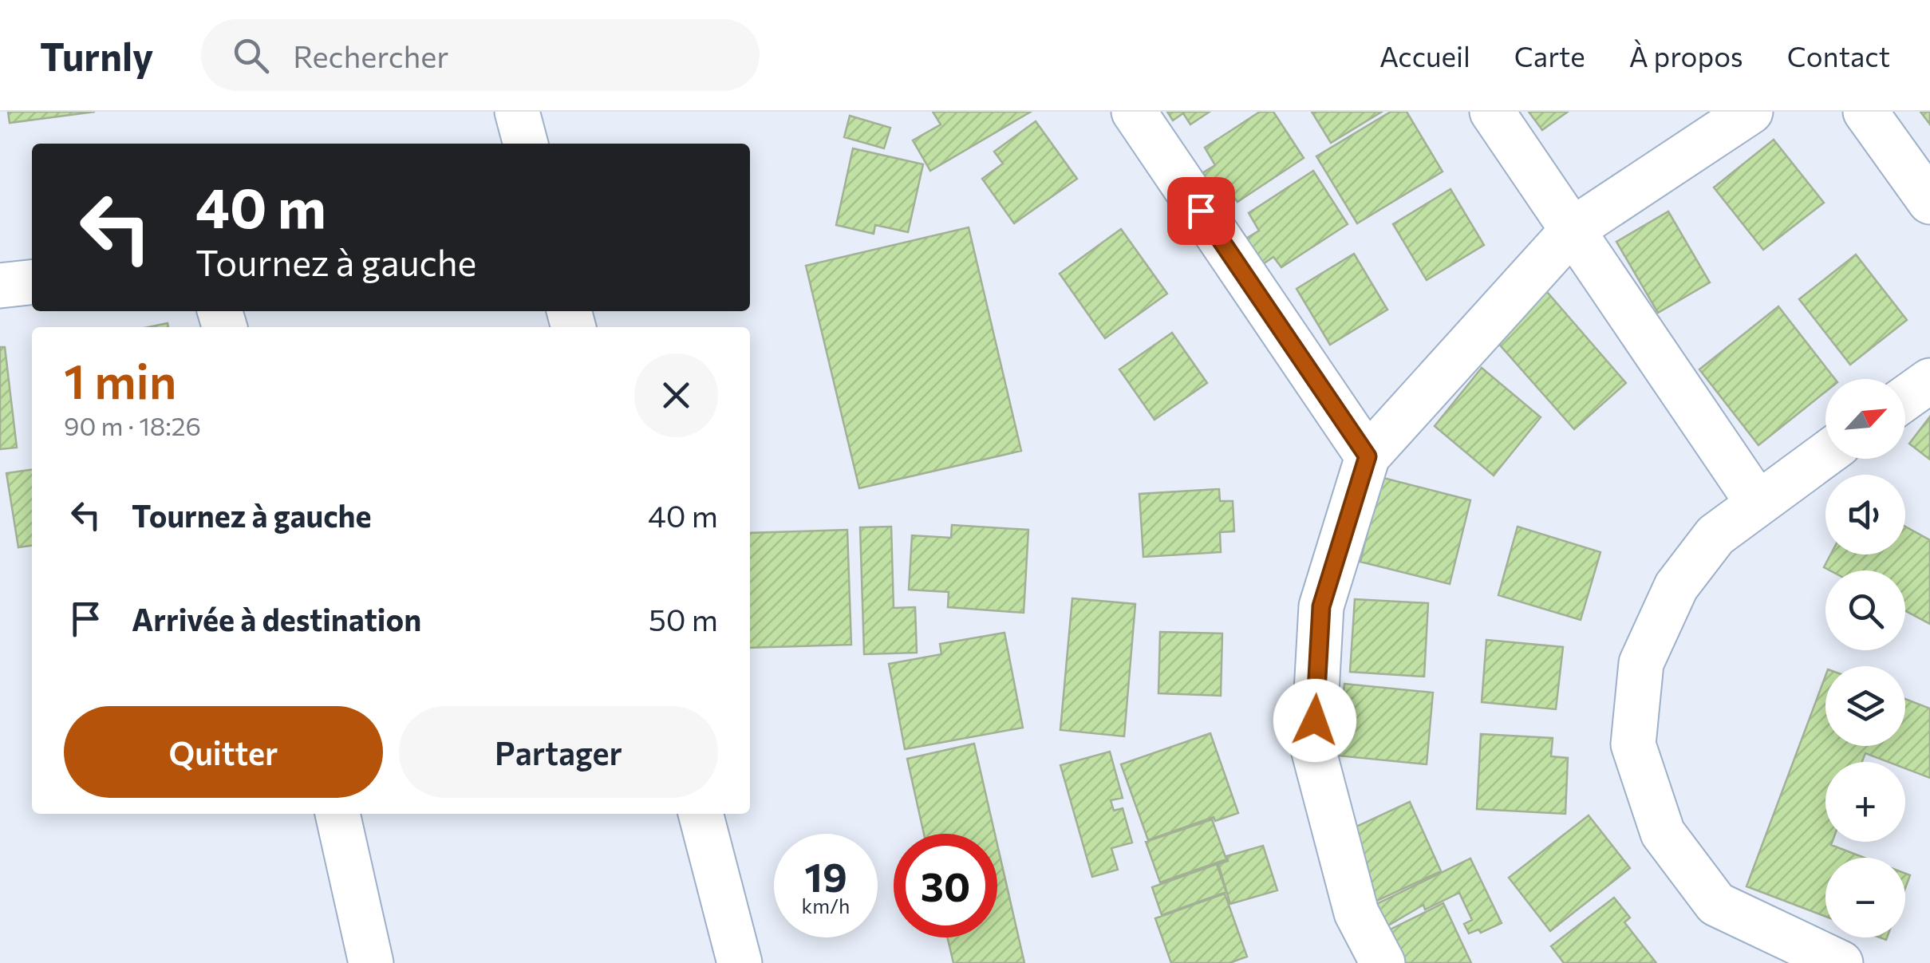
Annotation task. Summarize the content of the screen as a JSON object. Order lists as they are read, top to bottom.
{
  "north": "top right",
  "page": {
    "header": "Turnly",
    "search": "Rechercher",
    "nav": [
      "Accueil",
      "Carte",
      "À propos",
      "Contact"
    ],
    "turn": ["40 m", "Tournez à gauche"],
    "heading": ["1 min", "90 m · 18:26"],
    "map_buttons": ["+", "−"],
    "list": [
      {
        "name": "Tournez à gauche",
        "value": "40 m"
      },
      {
        "name": "Arrivée à destination",
        "value": "50 m"
      }
    ],
    "buttons": ["Quitter", "Partager"],
    "speed": "19 km/h",
    "limit": "30"
  }
}
